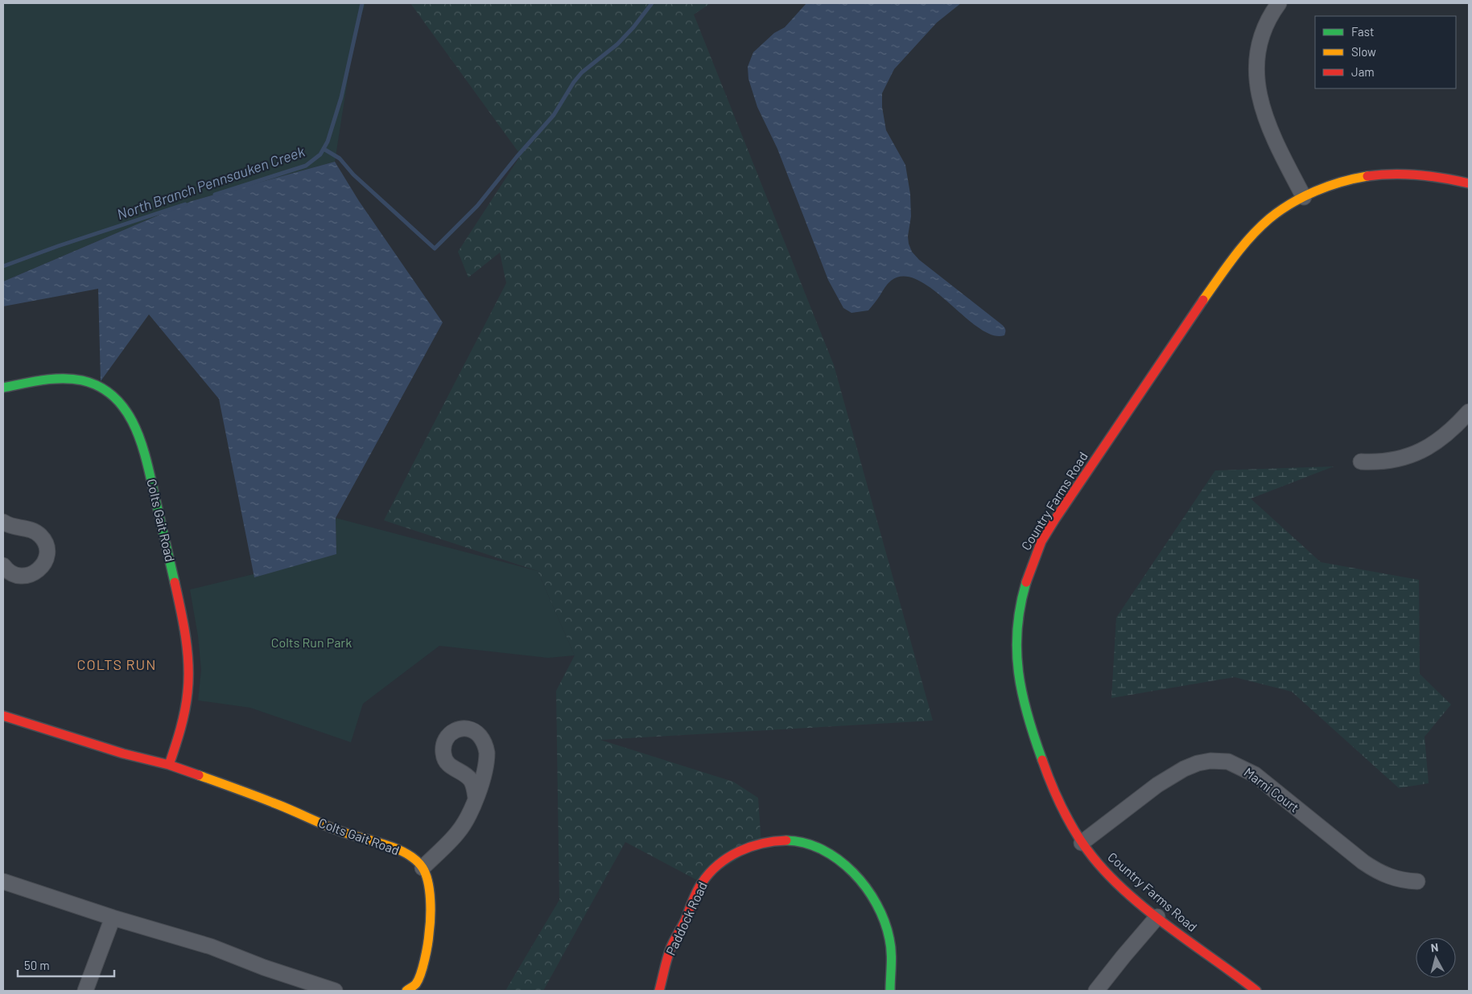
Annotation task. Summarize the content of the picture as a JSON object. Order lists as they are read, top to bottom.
{
  "streets": {
    "street": [
      "Country Farms Road",
      "Colts Gait Road",
      "Marni Court",
      "Paddock Road"
    ]
  },
  "crossings": [
    ["Country Farms Road", "Marni Court"]
  ],
  "districts": ["COLTS RUN"],
  "water": ["North Branch Pennsauken Creek"],
  "parks": ["Colts Run Park"],
  "legend": ["Fast", "Slow", "Jam"],
  "scale_bar": "50 m",
  "north": "top"
}
